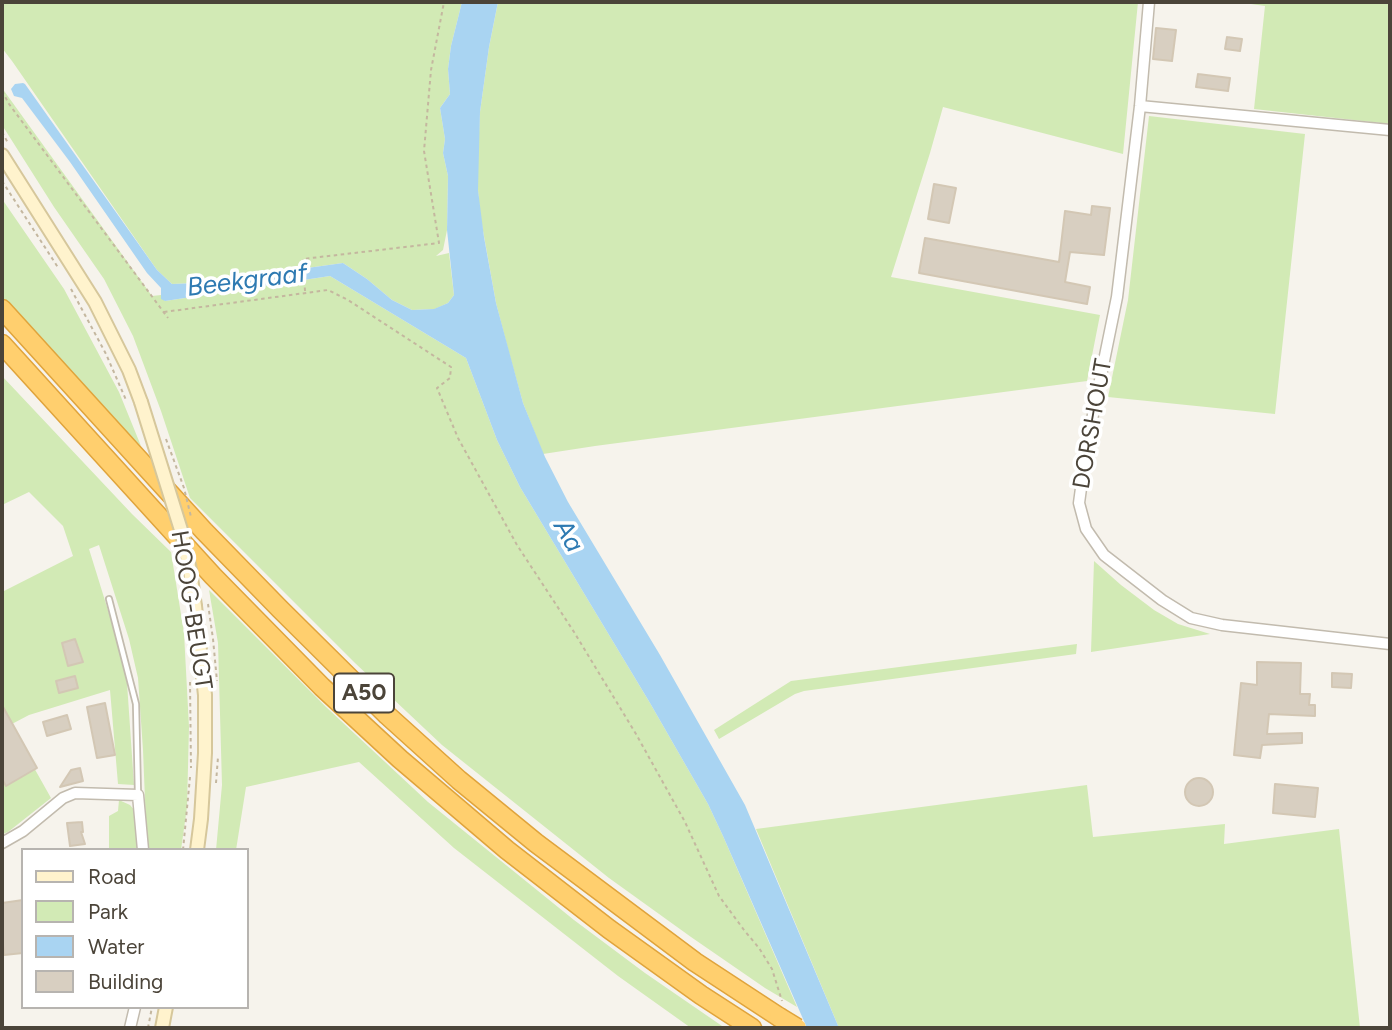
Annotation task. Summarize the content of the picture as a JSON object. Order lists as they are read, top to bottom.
{
  "streets": {
    "highway": ["A50"],
    "street": ["DORSHOUT", "HOOG-BEUGT"]
  },
  "water": ["Beekgraaf", "Aa"],
  "legend": [
    "Road",
    "Park",
    "Water",
    "Building"
  ]
}
